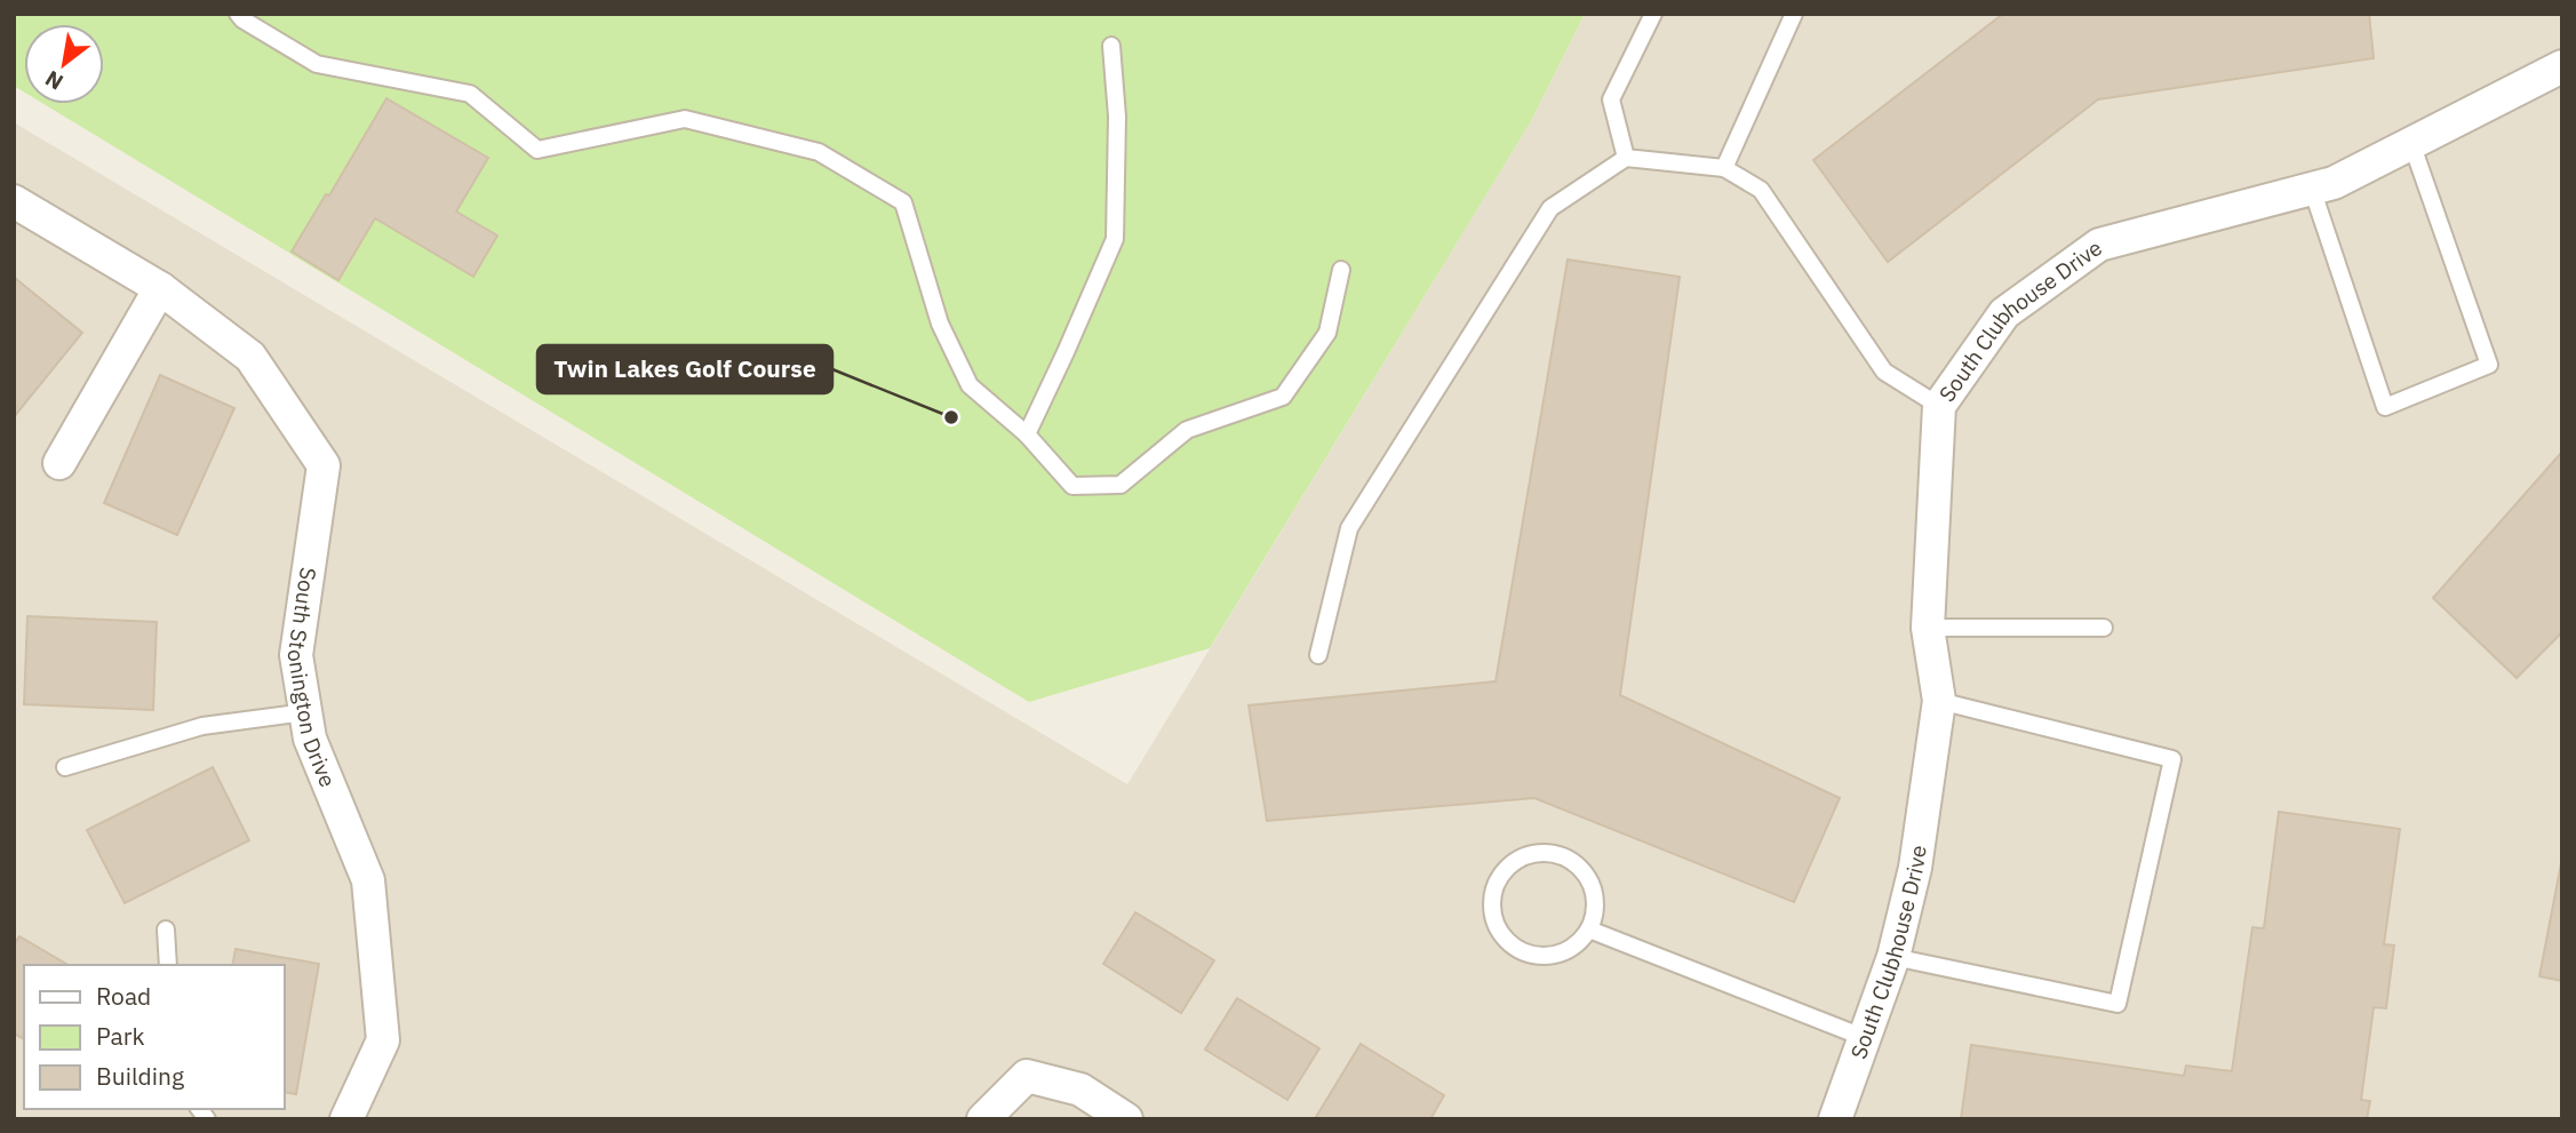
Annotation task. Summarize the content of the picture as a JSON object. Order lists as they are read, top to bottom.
{
  "streets": {
    "street": ["South Clubhouse Drive", "South Stonington Drive"]
  },
  "places": ["Twin Lakes Golf Course"],
  "legend": ["Road", "Park", "Building"],
  "north": "bottom left"
}
